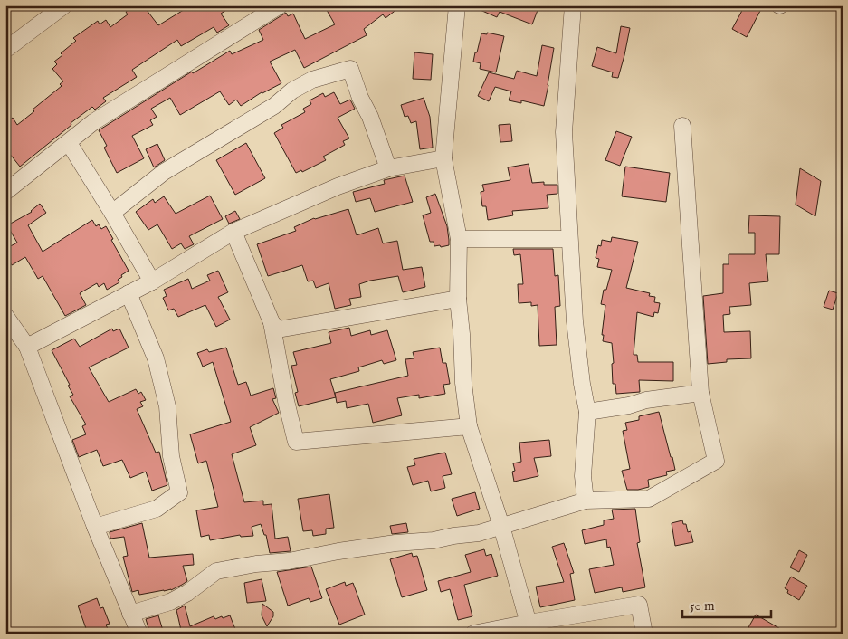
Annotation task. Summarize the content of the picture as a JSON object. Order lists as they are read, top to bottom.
{
  "scale_bar": "50 m"
}
